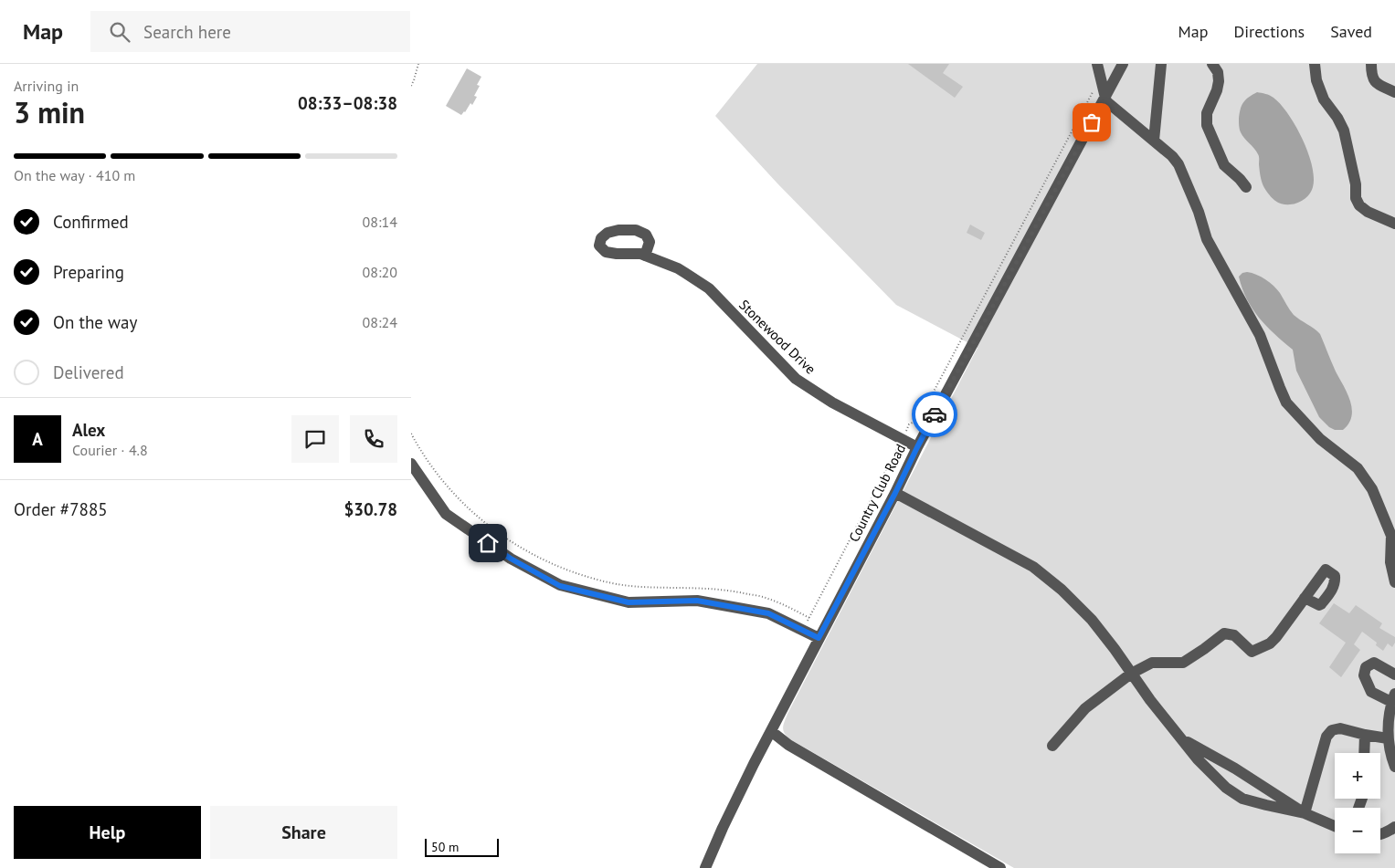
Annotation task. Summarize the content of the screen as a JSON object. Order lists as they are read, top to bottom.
{
  "streets": {
    "street": ["Stonewood Drive", "Country Club Road"]
  },
  "crossings": [
    ["Stonewood Drive", "Country Club Road"]
  ],
  "scale_bar": "50 m",
  "page": {
    "header": "Map",
    "search": "Search here",
    "nav": ["Map", "Directions", "Saved"],
    "heading": ["3 min", "Arriving in", "08:33–08:38"],
    "panel": [
      "Alex",
      "Courier · 4.8",
      "Order #7885",
      "$30.78"
    ],
    "bar": "On the way · 410 m",
    "list": [
      ["Confirmed", "08:14"],
      ["Preparing", "08:20"],
      ["On the way", "08:24"],
      "Delivered"
    ],
    "round": "A",
    "map_buttons": ["+", "−"],
    "buttons": ["Help", "Share"],
    "scale": "50 m"
  }
}
